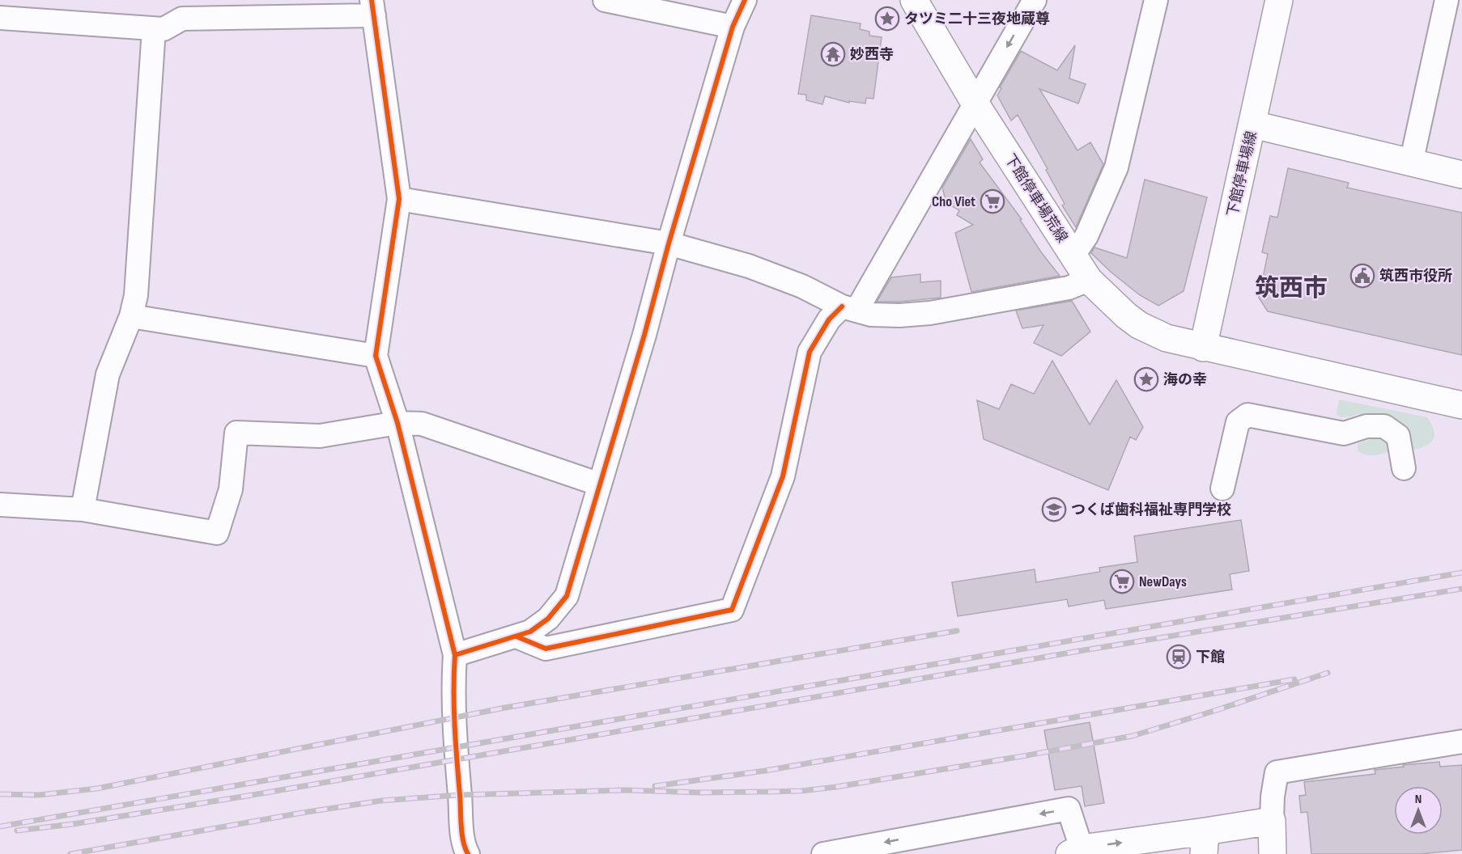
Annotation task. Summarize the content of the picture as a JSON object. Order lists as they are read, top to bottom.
{
  "streets": {
    "main road": ["下館停車場線", "下館停車場荒線"]
  },
  "crossings": [
    ["下館停車場線", "下館停車場荒線"]
  ],
  "districts": ["筑西市"],
  "places": {
    "place": ["タツミ二十三夜地蔵尊", "海の幸"],
    "temple": ["妙西寺"],
    "supermarket": ["Cho Viet", "NewDays"],
    "public building": ["筑西市役所"],
    "school or university": ["つくば歯科福祉専門学校"],
    "station": ["下館"]
  },
  "north": "top"
}
